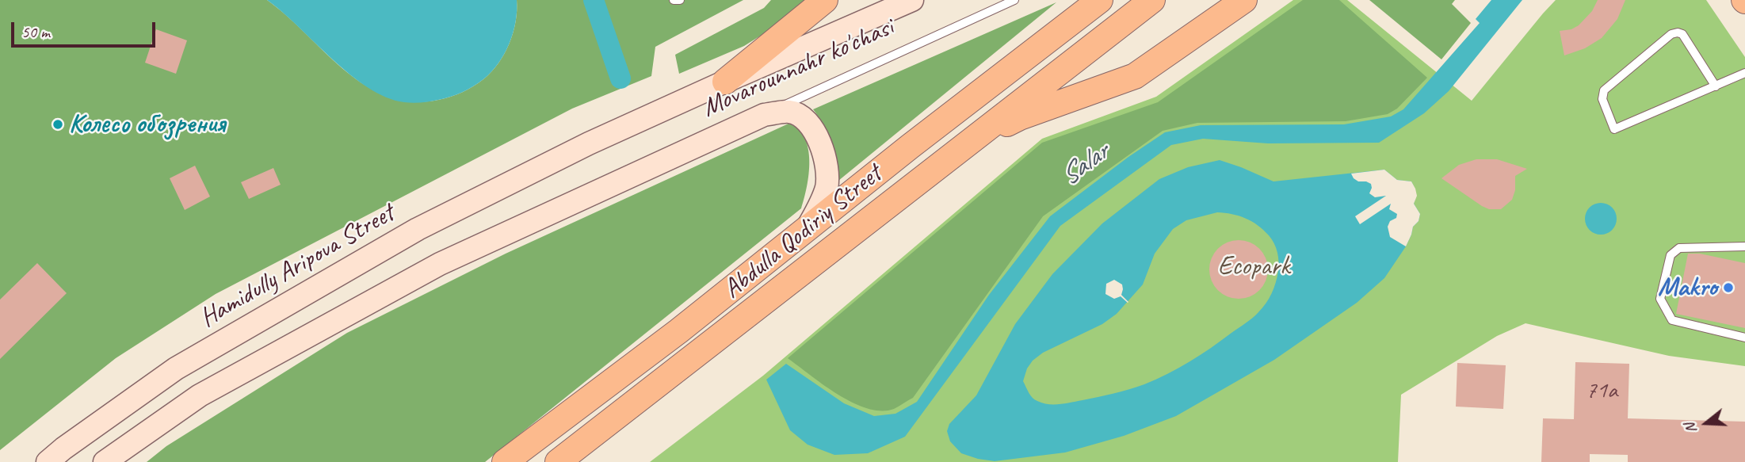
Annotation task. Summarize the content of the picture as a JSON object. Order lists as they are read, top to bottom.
{
  "streets": {
    "main road": ["Abdulla Qodiriy Street"],
    "street": ["Movarounnahr ko'chasi", "Hamidully Aripova Street"]
  },
  "crossings": [
    ["Movarounnahr ko'chasi", "Hamidully Aripova Street"]
  ],
  "water": ["Salar"],
  "parks": ["Ecopark"],
  "places": ["Колесо обозрения", "Makro"],
  "house_numbers": ["71а"],
  "scale_bar": "50 m",
  "north": "left"
}
